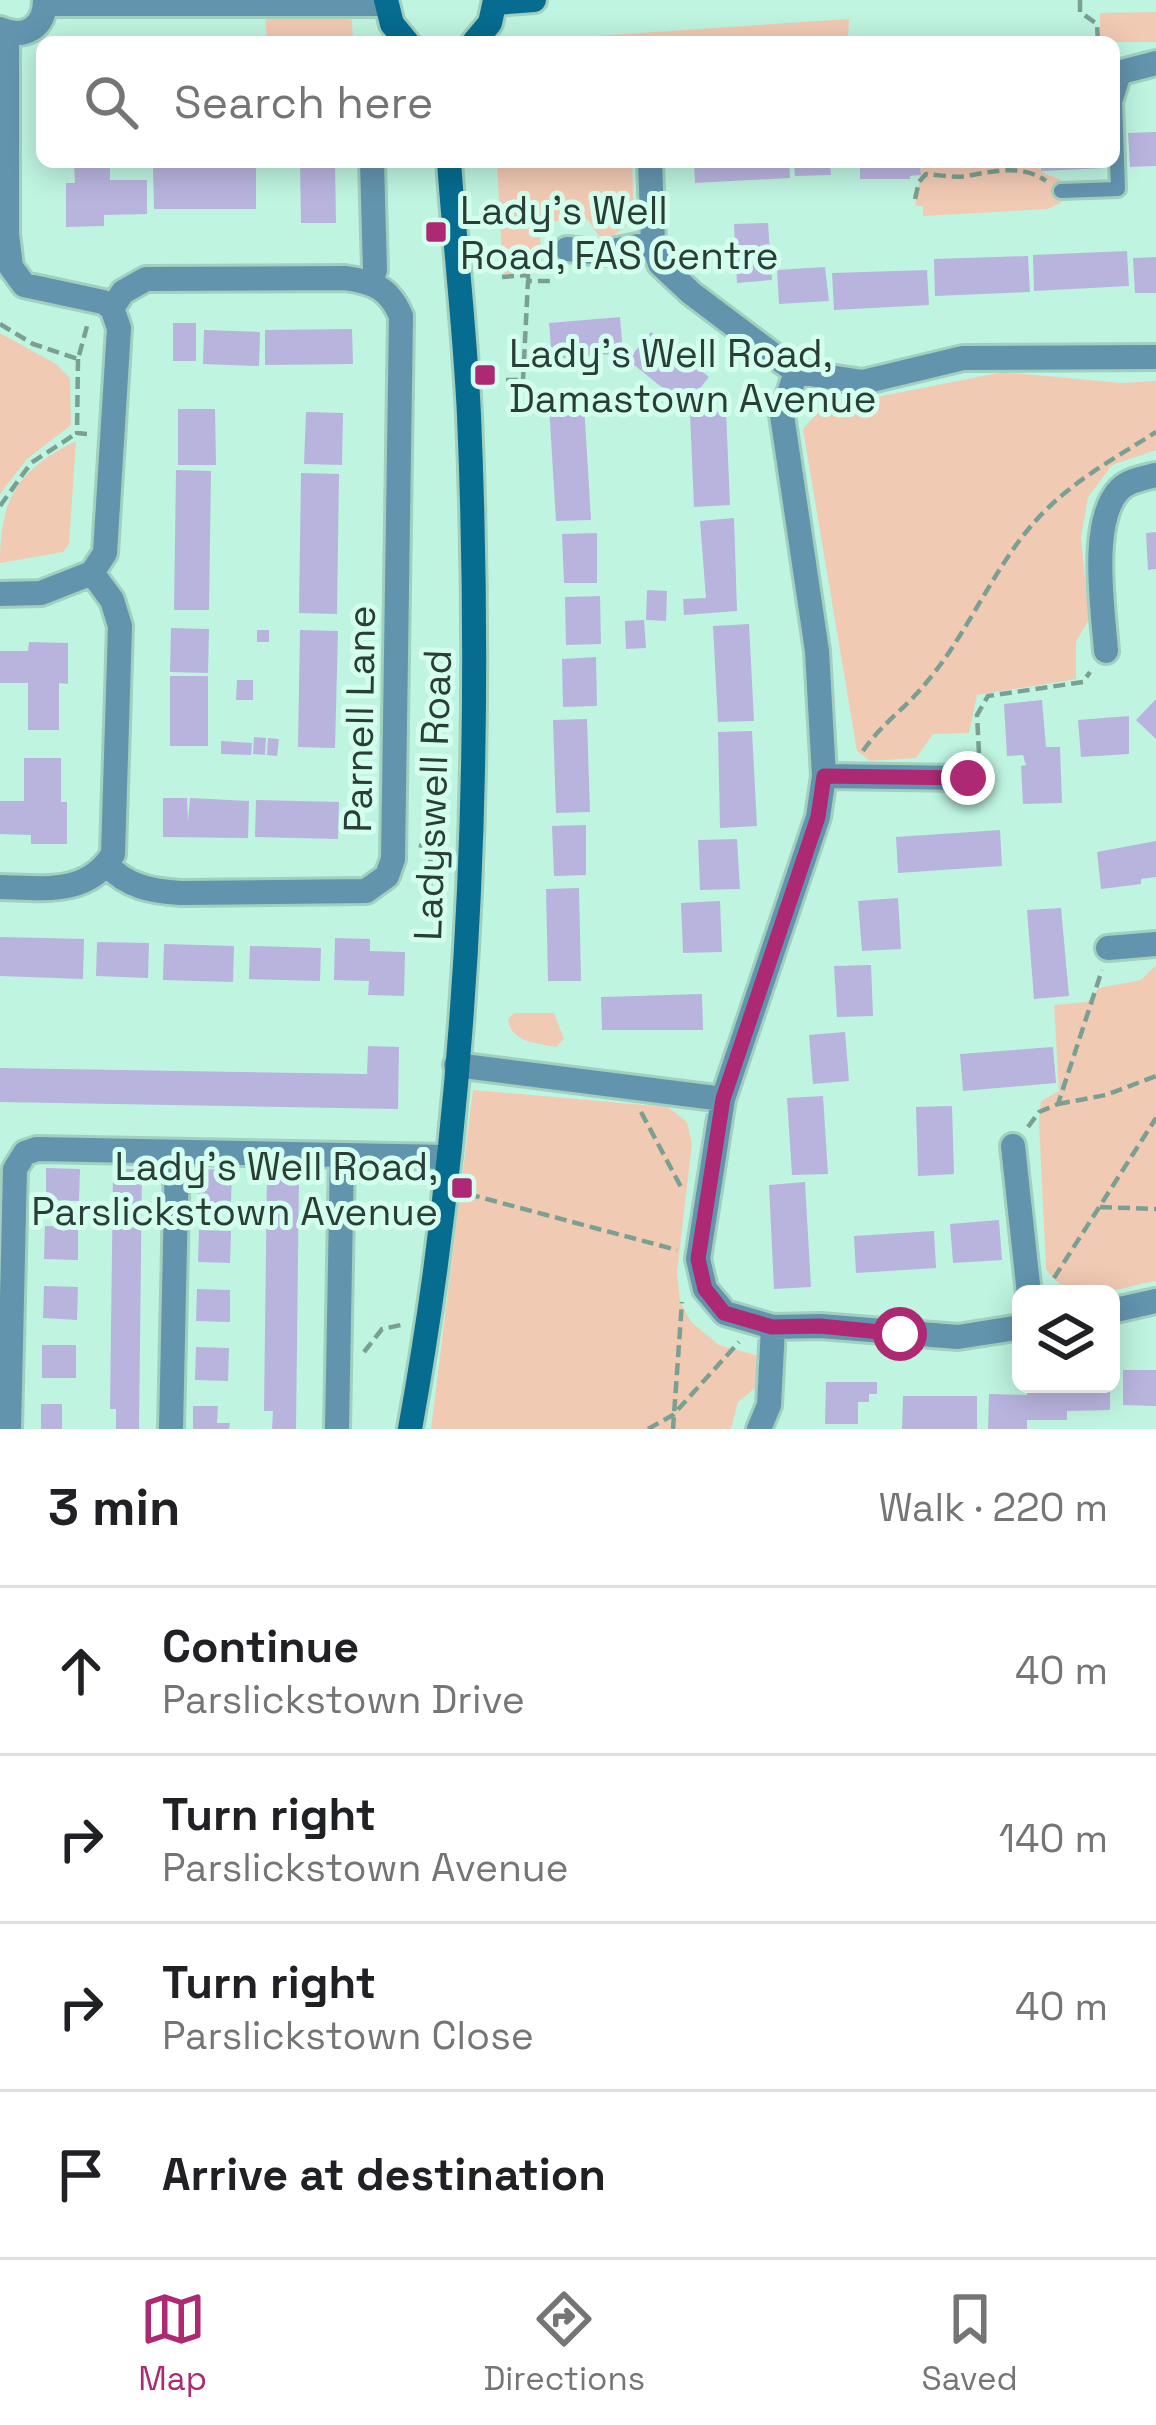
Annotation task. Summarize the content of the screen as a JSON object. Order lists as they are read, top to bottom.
{
  "streets": {
    "street": ["Parnell Lane", "Ladyswell Road"]
  },
  "places": {
    "transit": ["Lady’s Well Road, FAS Centre", "Lady’s Well Road, Damastown Avenue", "Lady’s Well Road, Parslickstown Avenue"]
  },
  "page": {
    "search": "Search here",
    "heading": ["3 min", "Walk · 220 m"],
    "list": [
      ["Continue", "Parslickstown Drive", "40 m"],
      ["Turn right", "Parslickstown Avenue", "140 m"],
      ["Turn right", "Parslickstown Close", "40 m"],
      "Arrive at destination"
    ],
    "nav": ["Map", "Directions", "Saved"]
  }
}
